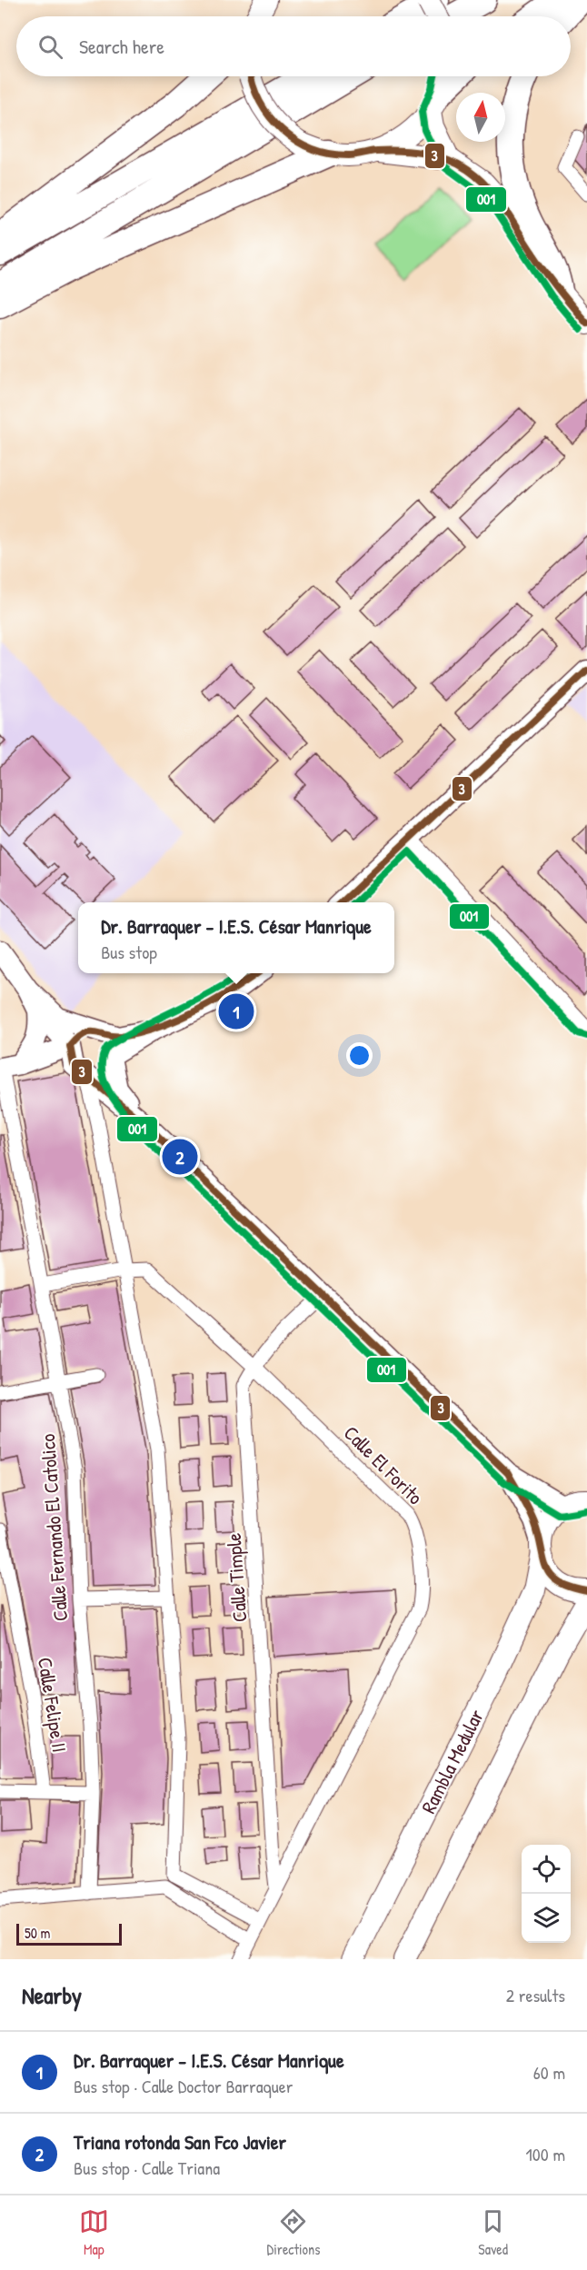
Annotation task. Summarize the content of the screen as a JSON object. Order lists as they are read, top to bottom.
{
  "streets": {
    "main road": ["Rambla Medular"],
    "street": [
      "Calle El Forito",
      "Calle Fernando El Catolico",
      "Calle Timple",
      "Calle Felipe II"
    ]
  },
  "crossings": [
    ["Calle El Forito", "Calle Fernando El Catolico"],
    ["Calle El Forito", "Calle Timple"]
  ],
  "lines": ["transit line 3", "transit line 001"],
  "scale_bar": "50 m",
  "north": "top",
  "page": {
    "search": "Search here",
    "popup": ["Dr. Barraquer - I.E.S. César Manrique", "Bus stop"],
    "pins": ["1", "2"],
    "scale": "50 m",
    "heading": ["Nearby", "2 results"],
    "list": [
      {
        "mark": "1",
        "name": "Dr. Barraquer - I.E.S. César Manrique",
        "note": "Bus stop · Calle Doctor Barraquer",
        "value": "60 m"
      },
      {
        "mark": "2",
        "name": "Triana rotonda San Fco Javier",
        "note": "Bus stop · Calle Triana",
        "value": "100 m"
      }
    ],
    "nav": ["Map", "Directions", "Saved"]
  }
}
